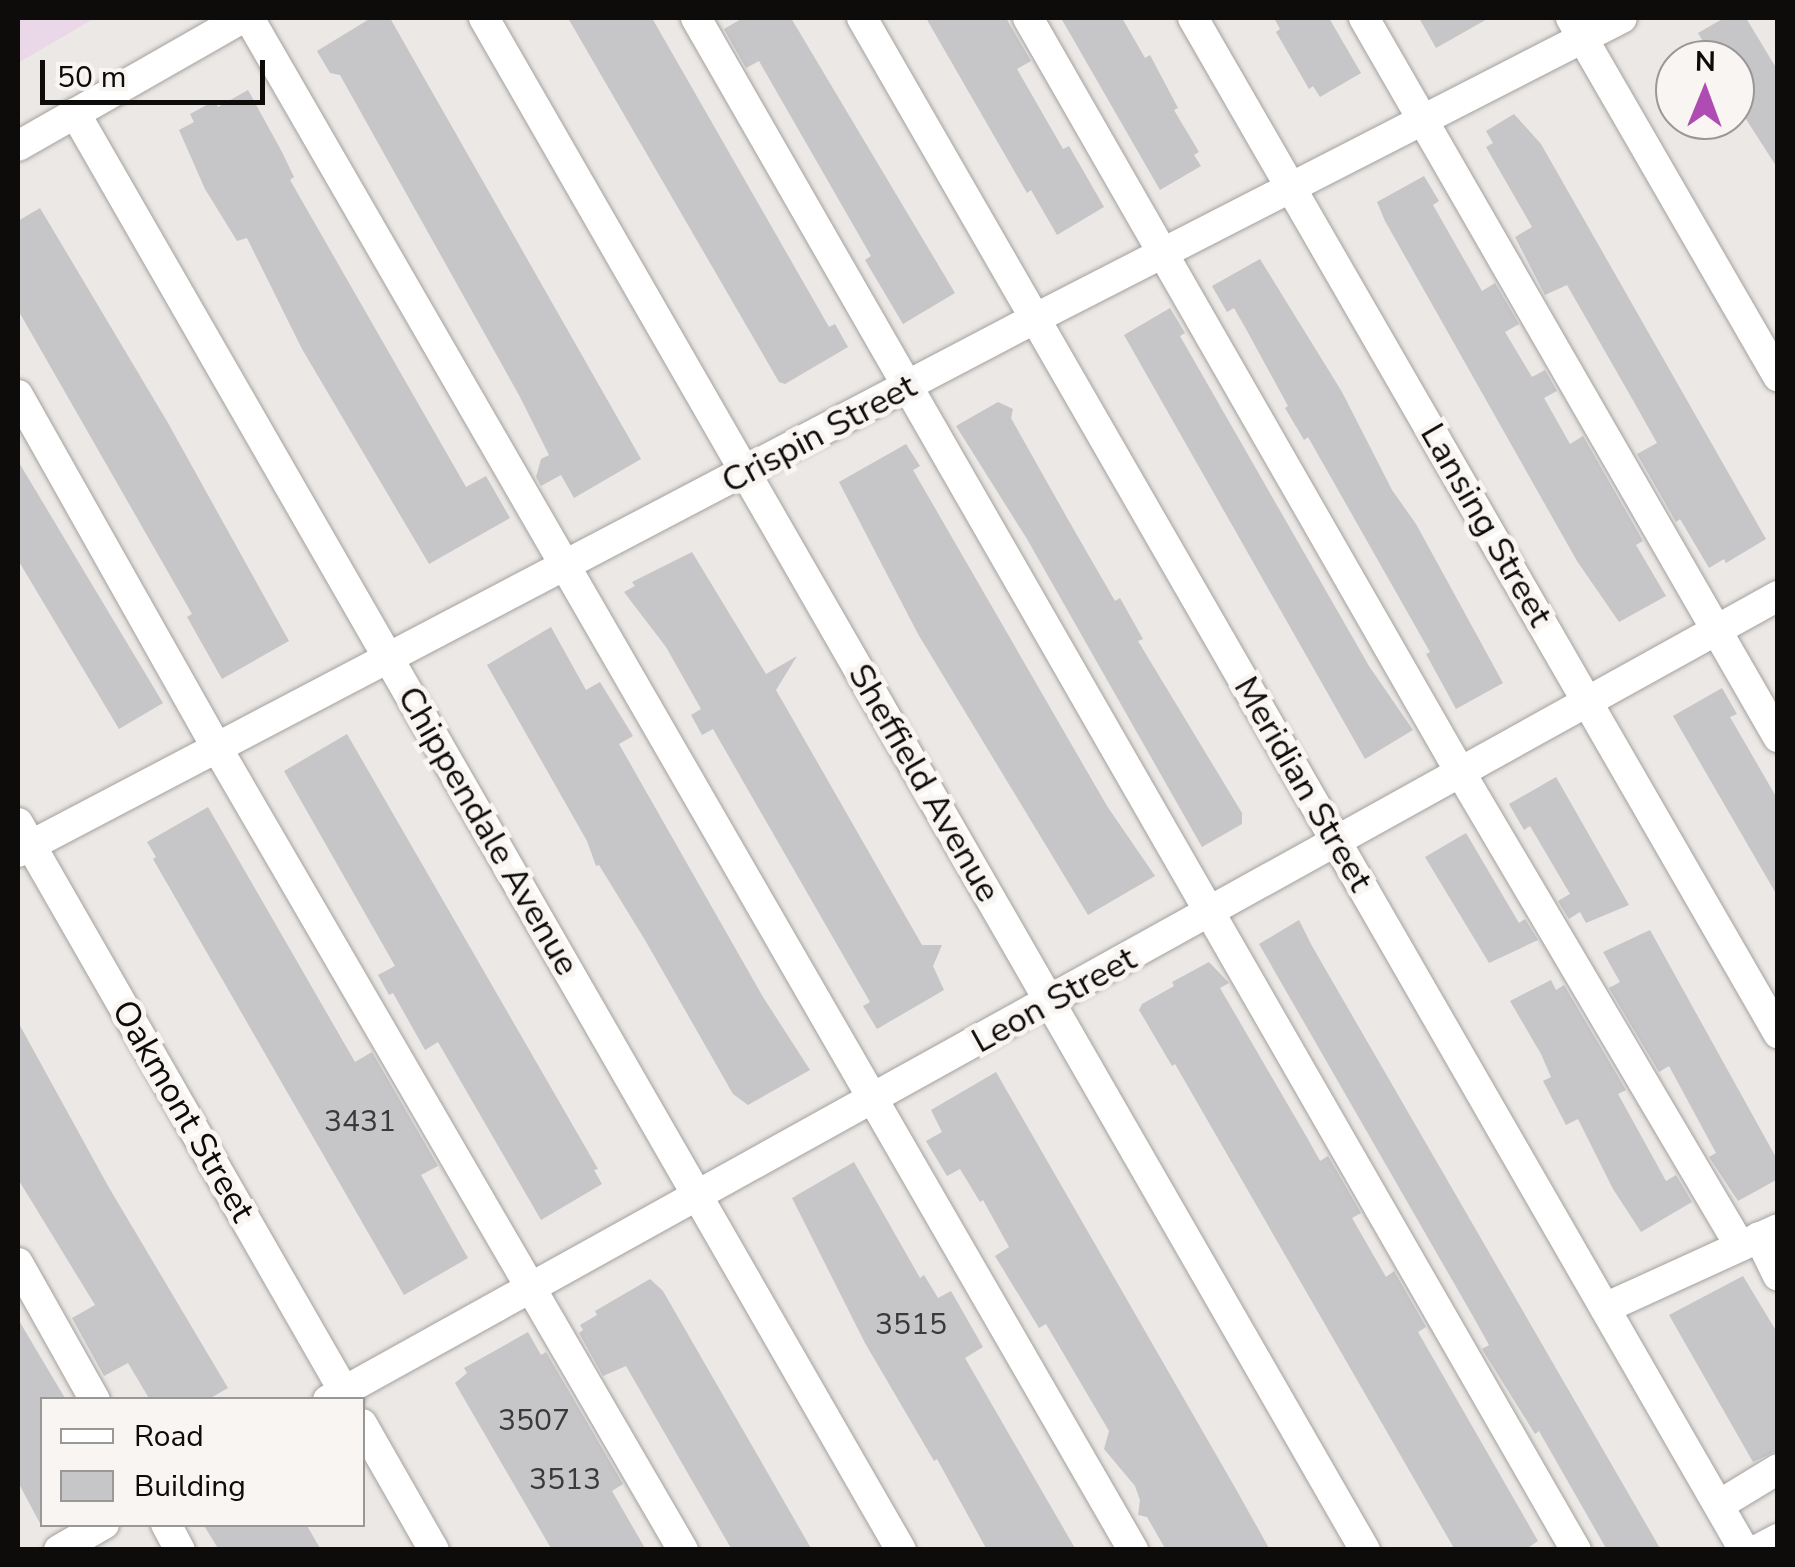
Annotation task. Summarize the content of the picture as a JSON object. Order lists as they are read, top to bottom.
{
  "streets": {
    "street": [
      "Crispin Street",
      "Lansing Street",
      "Sheffield Avenue",
      "Meridian Street",
      "Chippendale Avenue",
      "Leon Street",
      "Oakmont Street"
    ]
  },
  "crossings": [
    ["Crispin Street", "Lansing Street"],
    ["Crispin Street", "Sheffield Avenue"],
    ["Crispin Street", "Meridian Street"],
    ["Crispin Street", "Chippendale Avenue"],
    ["Crispin Street", "Oakmont Street"],
    ["Lansing Street", "Leon Street"],
    ["Sheffield Avenue", "Leon Street"],
    ["Meridian Street", "Leon Street"],
    ["Chippendale Avenue", "Leon Street"],
    ["Leon Street", "Oakmont Street"]
  ],
  "house_numbers": [
    "3431",
    "3515",
    "3507",
    "3513"
  ],
  "legend": ["Road", "Building"],
  "scale_bar": "50 m",
  "north": "top"
}
